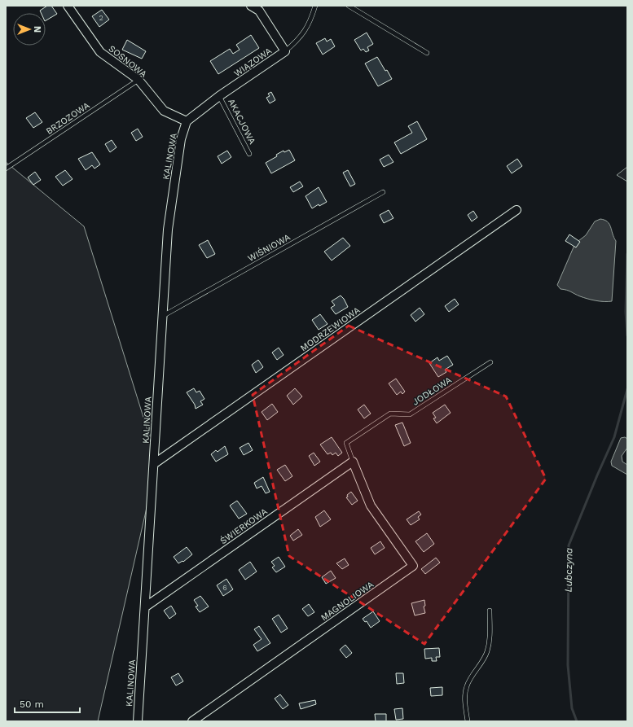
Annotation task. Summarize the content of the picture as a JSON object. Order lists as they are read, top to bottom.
{
  "streets": {
    "street": [
      "SOSNOWA",
      "WIĄZOWA",
      "KALINOWA",
      "MODRZEWIOWA",
      "ŚWIERKOWA",
      "MAGNOLIOWA"
    ],
    "lane": [
      "BRZOZOWA",
      "AKACJOWA",
      "WIŚNIOWA",
      "JODŁOWA"
    ]
  },
  "crossings": [
    ["SOSNOWA", "WIĄZOWA"],
    ["SOSNOWA", "BRZOZOWA"],
    ["SOSNOWA", "KALINOWA"],
    ["WIĄZOWA", "AKACJOWA"],
    ["WIĄZOWA", "KALINOWA"],
    ["KALINOWA", "WIŚNIOWA"],
    ["KALINOWA", "MODRZEWIOWA"],
    ["KALINOWA", "ŚWIERKOWA"],
    ["JODŁOWA", "ŚWIERKOWA"],
    ["JODŁOWA", "MAGNOLIOWA"],
    ["ŚWIERKOWA", "MAGNOLIOWA"]
  ],
  "water": ["Lubczyna"],
  "house_numbers": ["2", "6"],
  "scale_bar": "50 m",
  "north": "right"
}
